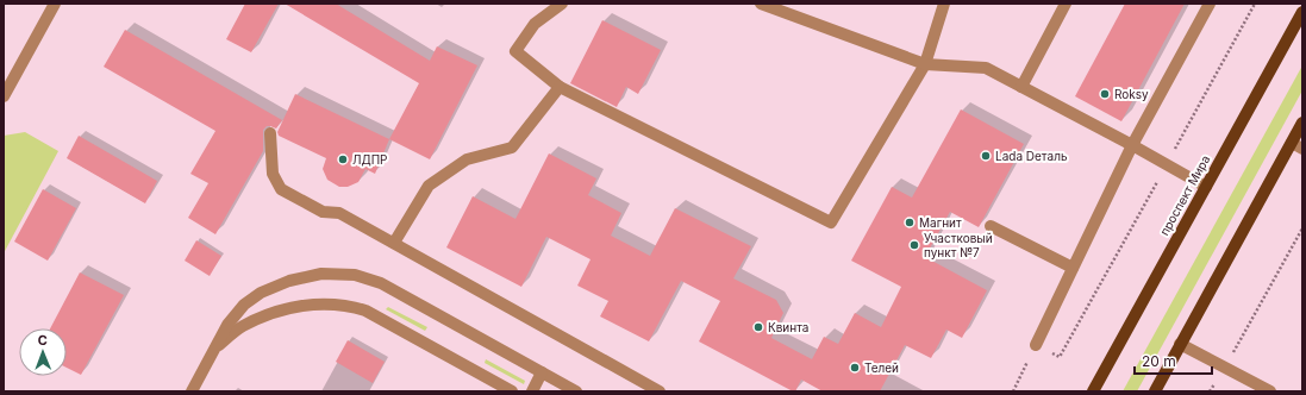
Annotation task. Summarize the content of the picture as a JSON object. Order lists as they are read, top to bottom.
{
  "streets": {
    "main road": ["проспект Мира"]
  },
  "places": [
    "Roksy",
    "Lada Dеталь",
    "ЛДПР",
    "Магнит",
    "Участковый пункт №7",
    "Квинта",
    "Телей"
  ],
  "scale_bar": "20 m",
  "north": "top"
}
